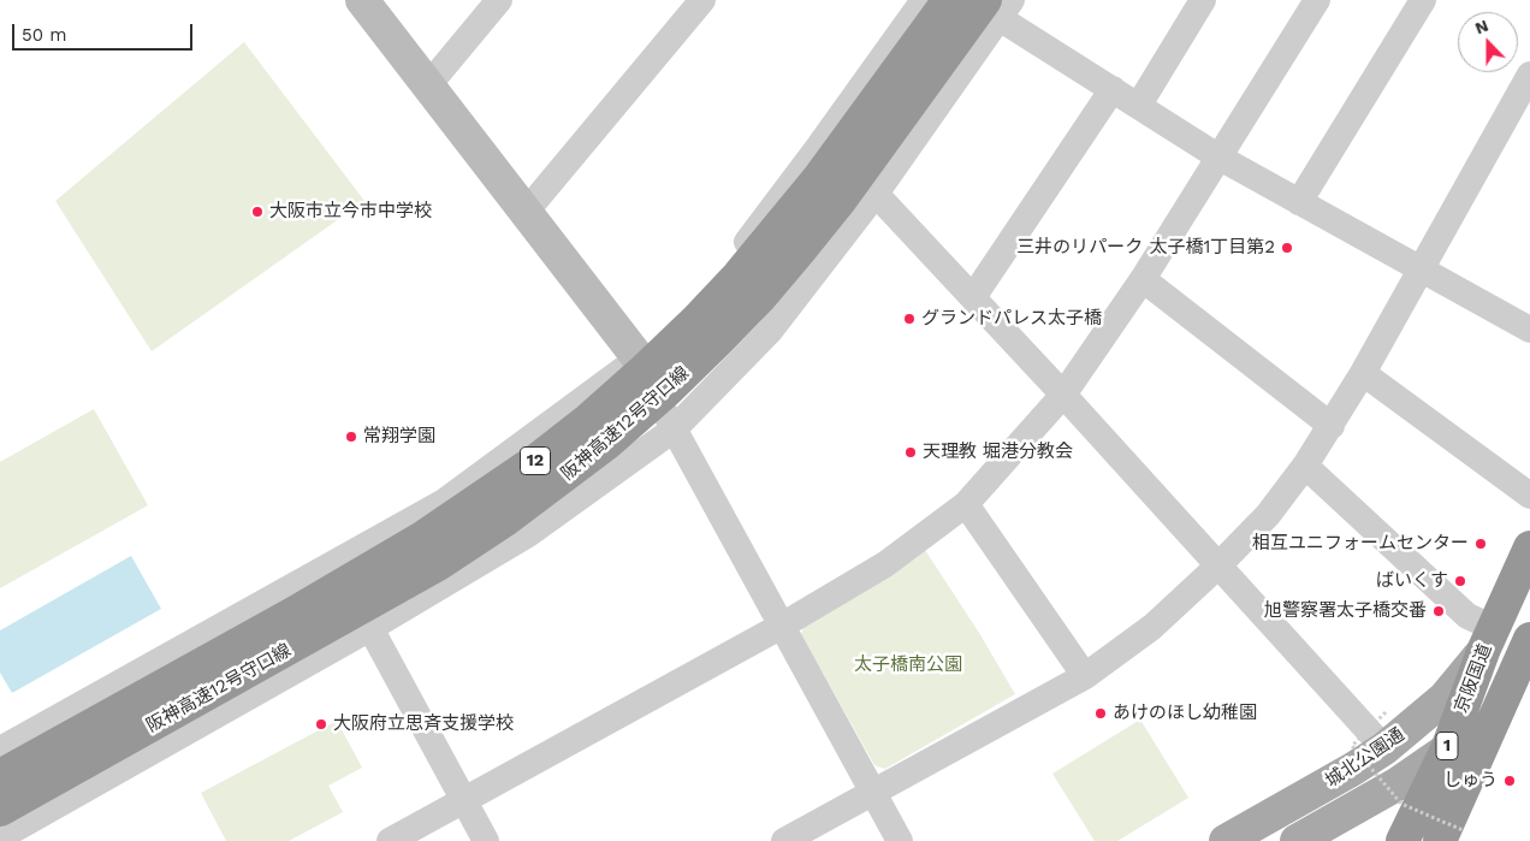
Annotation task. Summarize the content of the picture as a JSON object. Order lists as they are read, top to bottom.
{
  "streets": {
    "highway": [
      "阪神高速12号守口線",
      "12",
      "京阪国道",
      "1"
    ],
    "main road": ["城北公園通"]
  },
  "crossings": [
    ["京阪国道", "城北公園通"]
  ],
  "parks": ["太子橋南公園"],
  "places": [
    "大阪市立今市中学校",
    "三井のリパーク 太子橋1丁目第2",
    "グランドパレス太子橋",
    "常翔学園",
    "天理教 堀港分教会",
    "相互ユニフォームセンター",
    "ばいくす",
    "旭警察署太子橋交番",
    "あけのほし幼稚園",
    "大阪府立思斉支援学校",
    "しゅう"
  ],
  "scale_bar": "50 m",
  "north": "top"
}
